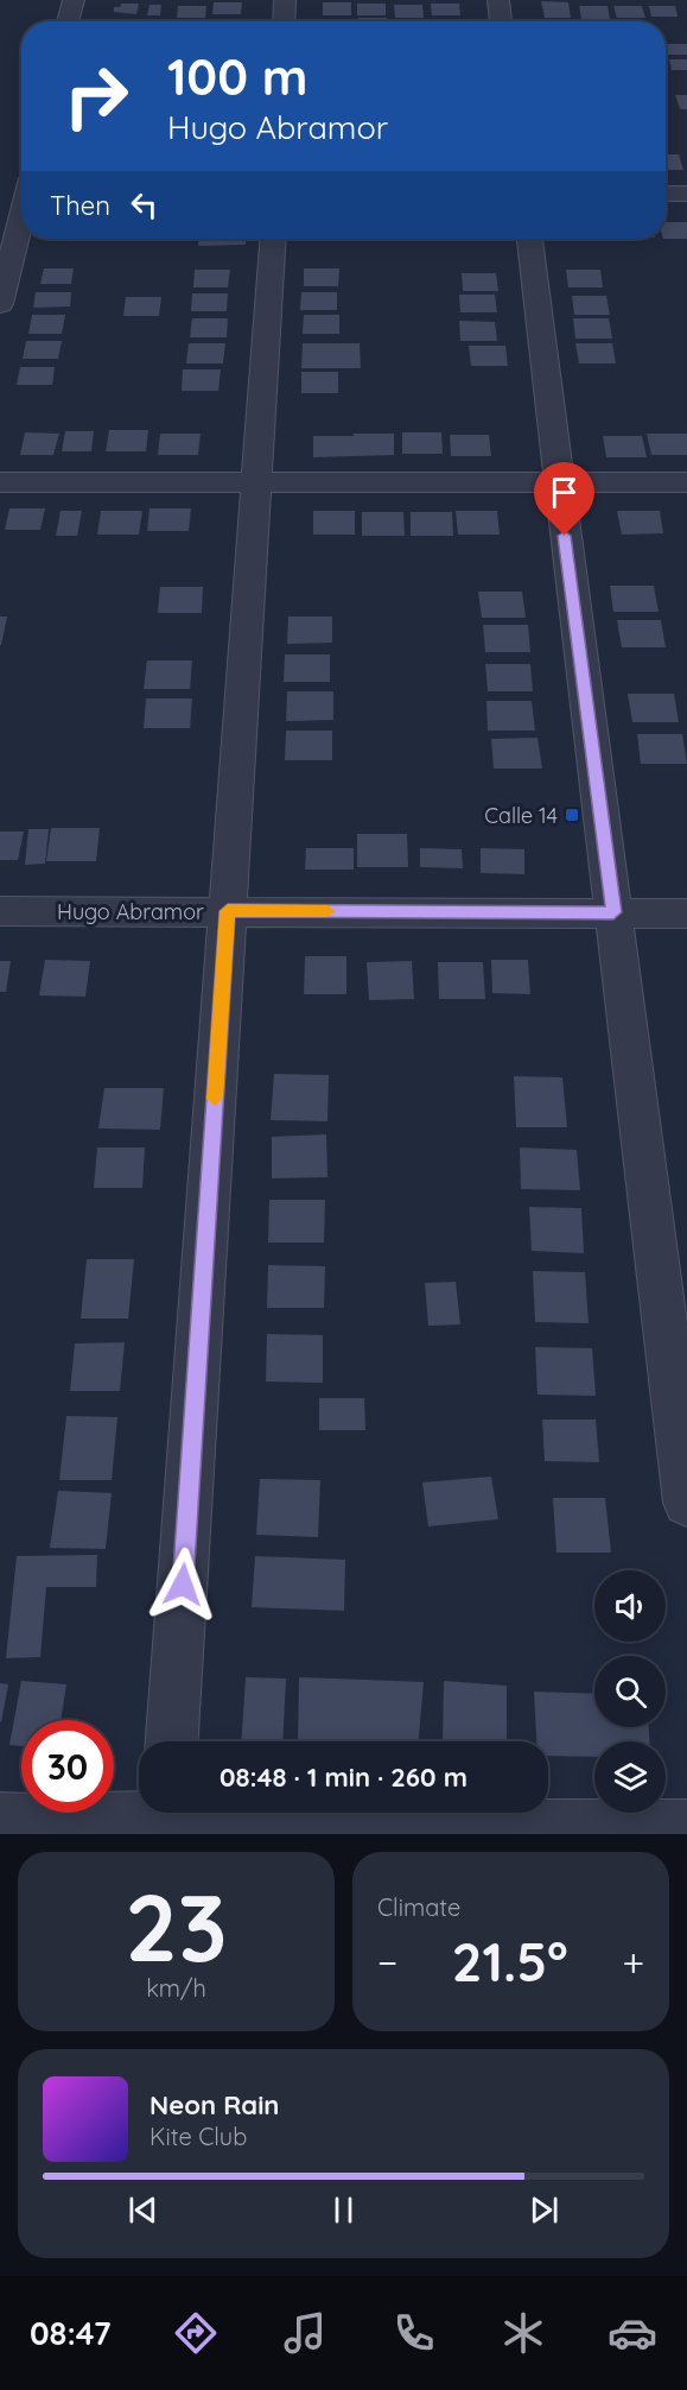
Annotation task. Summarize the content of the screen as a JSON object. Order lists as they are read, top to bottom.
{
  "streets": {
    "street": ["Hugo Abramor"]
  },
  "places": {
    "transit": ["Calle 14"]
  },
  "page": {
    "turn": ["100 m", "Hugo Abramor"],
    "then": "Then",
    "limit": "30",
    "trip": "08:48 · 1 min · 260 m",
    "tile": [
      ["23", "km/h"],
      "Climate"
    ],
    "heat": ["−", "21.5°", "+"],
    "song": ["Neon Rain", "Kite Club"],
    "tabs": "08:47"
  }
}
